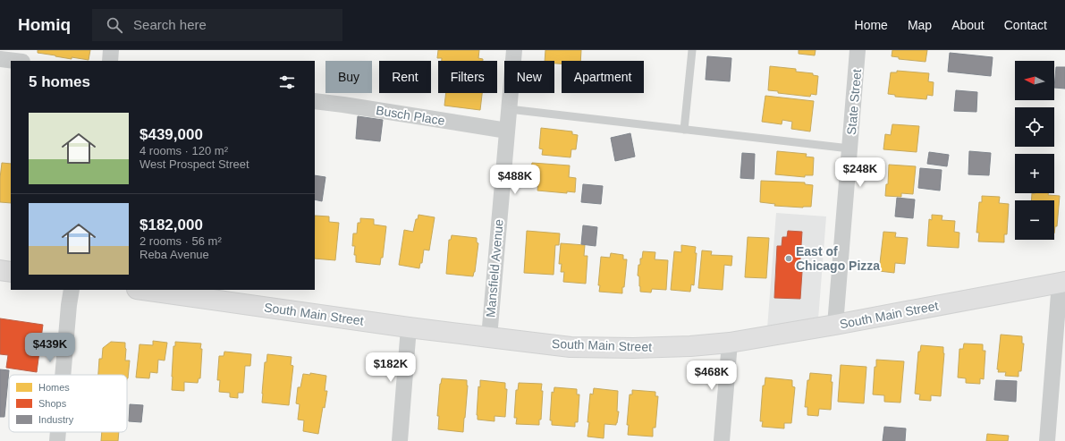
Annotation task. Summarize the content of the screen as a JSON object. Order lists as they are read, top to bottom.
{
  "streets": {
    "highway": ["South Main Street"],
    "street": ["State Street", "Busch Place", "Mansfield Avenue"]
  },
  "crossings": [
    ["State Street", "South Main Street"],
    ["Busch Place", "Mansfield Avenue"],
    ["Mansfield Avenue", "South Main Street"]
  ],
  "places": ["East of Chicago Pizza"],
  "legend": ["Homes", "Shops", "Industry"],
  "north": "left",
  "page": {
    "header": "Homiq",
    "search": "Search here",
    "nav": [
      "Home",
      "Map",
      "About",
      "Contact"
    ],
    "map_buttons": ["+", "−"],
    "chip": [
      "Buy",
      "Rent",
      "Filters",
      "New",
      "Apartment"
    ],
    "heading": "5 homes",
    "list": [
      {
        "name": "$439,000",
        "note": "4 rooms · 120 m² · West Prospect Street"
      },
      {
        "name": "$182,000",
        "note": "2 rooms · 56 m² · Reba Avenue"
      }
    ],
    "price": [
      "$248K",
      "$488K",
      "$439K",
      "$182K",
      "$468K"
    ]
  }
}
